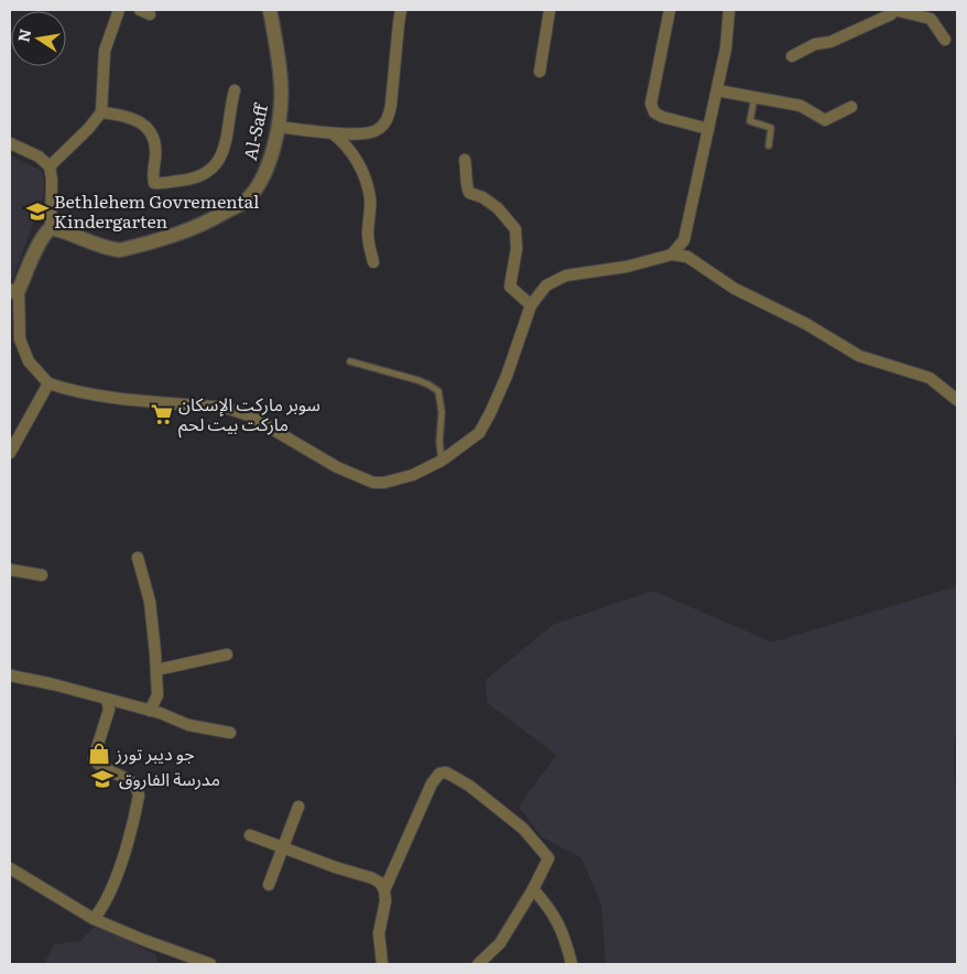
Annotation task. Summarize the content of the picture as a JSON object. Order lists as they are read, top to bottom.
{
  "streets": {
    "street": ["Al-Saff"]
  },
  "places": {
    "school or university": ["Bethlehem Govremental Kindergarten", "مدرسة الفاروق"],
    "supermarket": ["سوبر ماركت الإسكان ماركت بيت لحم"],
    "shop": ["جو ديبر تورز"]
  },
  "north": "left"
}
